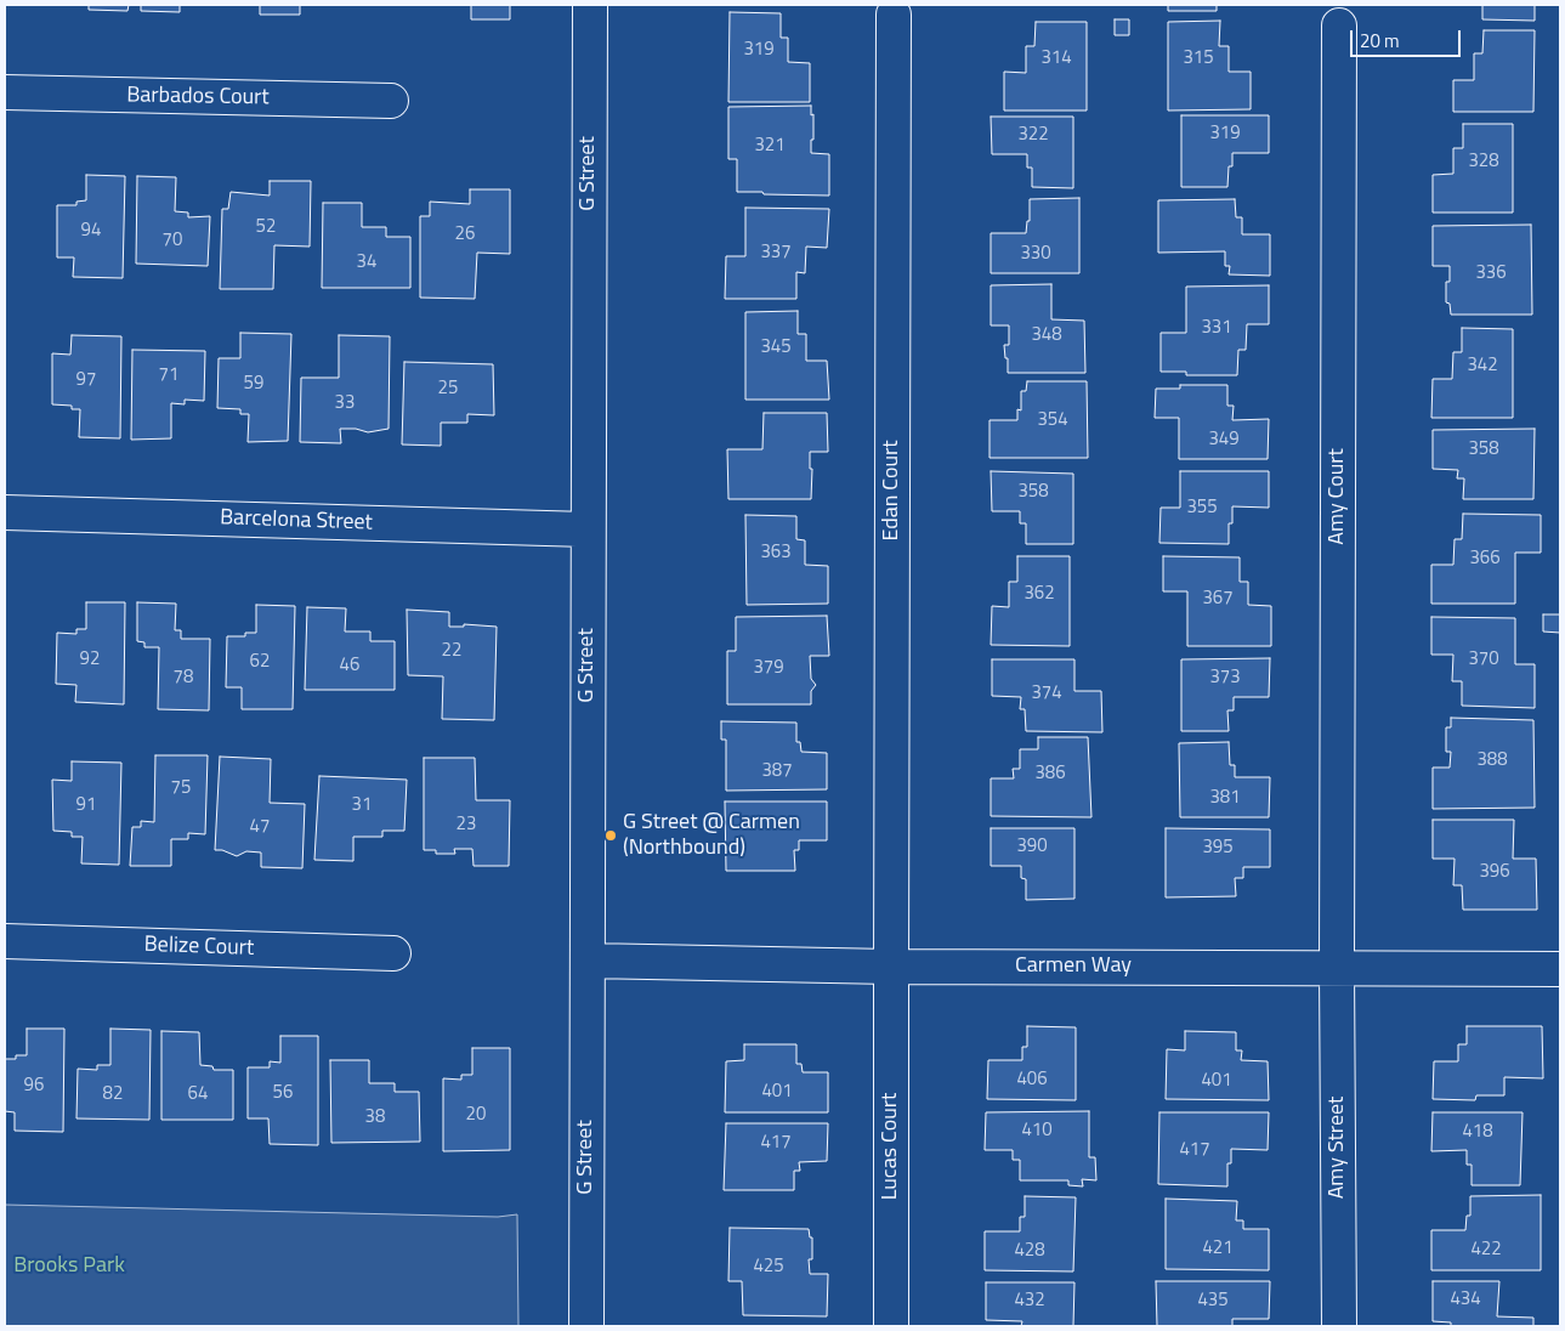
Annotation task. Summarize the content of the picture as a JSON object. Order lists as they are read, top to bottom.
{
  "streets": {
    "street": [
      "Barbados Court",
      "G Street",
      "Edan Court",
      "Amy Court",
      "Barcelona Street",
      "Belize Court",
      "Carmen Way",
      "Lucas Court",
      "Amy Street"
    ]
  },
  "crossings": [
    ["G Street", "Barcelona Street"],
    ["G Street", "Carmen Way"],
    ["Edan Court", "Carmen Way"],
    ["Edan Court", "Lucas Court"],
    ["Amy Court", "Carmen Way"],
    ["Amy Court", "Amy Street"],
    ["Carmen Way", "Lucas Court"],
    ["Carmen Way", "Amy Street"]
  ],
  "parks": ["Brooks Park"],
  "places": ["G Street @ Carmen (Northbound)"],
  "house_numbers": [
    "319",
    "314",
    "315",
    "319",
    "322",
    "321",
    "328",
    "52",
    "94",
    "26",
    "70",
    "337",
    "330",
    "34",
    "336",
    "331",
    "348",
    "345",
    "342",
    "71",
    "97",
    "59",
    "25",
    "33",
    "354",
    "349",
    "358",
    "358",
    "355",
    "363",
    "366",
    "362",
    "367",
    "22",
    "92",
    "370",
    "62",
    "46",
    "379",
    "78",
    "373",
    "374",
    "388",
    "387",
    "386",
    "75",
    "381",
    "91",
    "31",
    "23",
    "47",
    "390",
    "395",
    "396",
    "406",
    "401",
    "96",
    "401",
    "56",
    "82",
    "64",
    "20",
    "38",
    "410",
    "418",
    "417",
    "417",
    "421",
    "422",
    "428",
    "425",
    "434",
    "432",
    "435"
  ],
  "scale_bar": "20 m"
}
